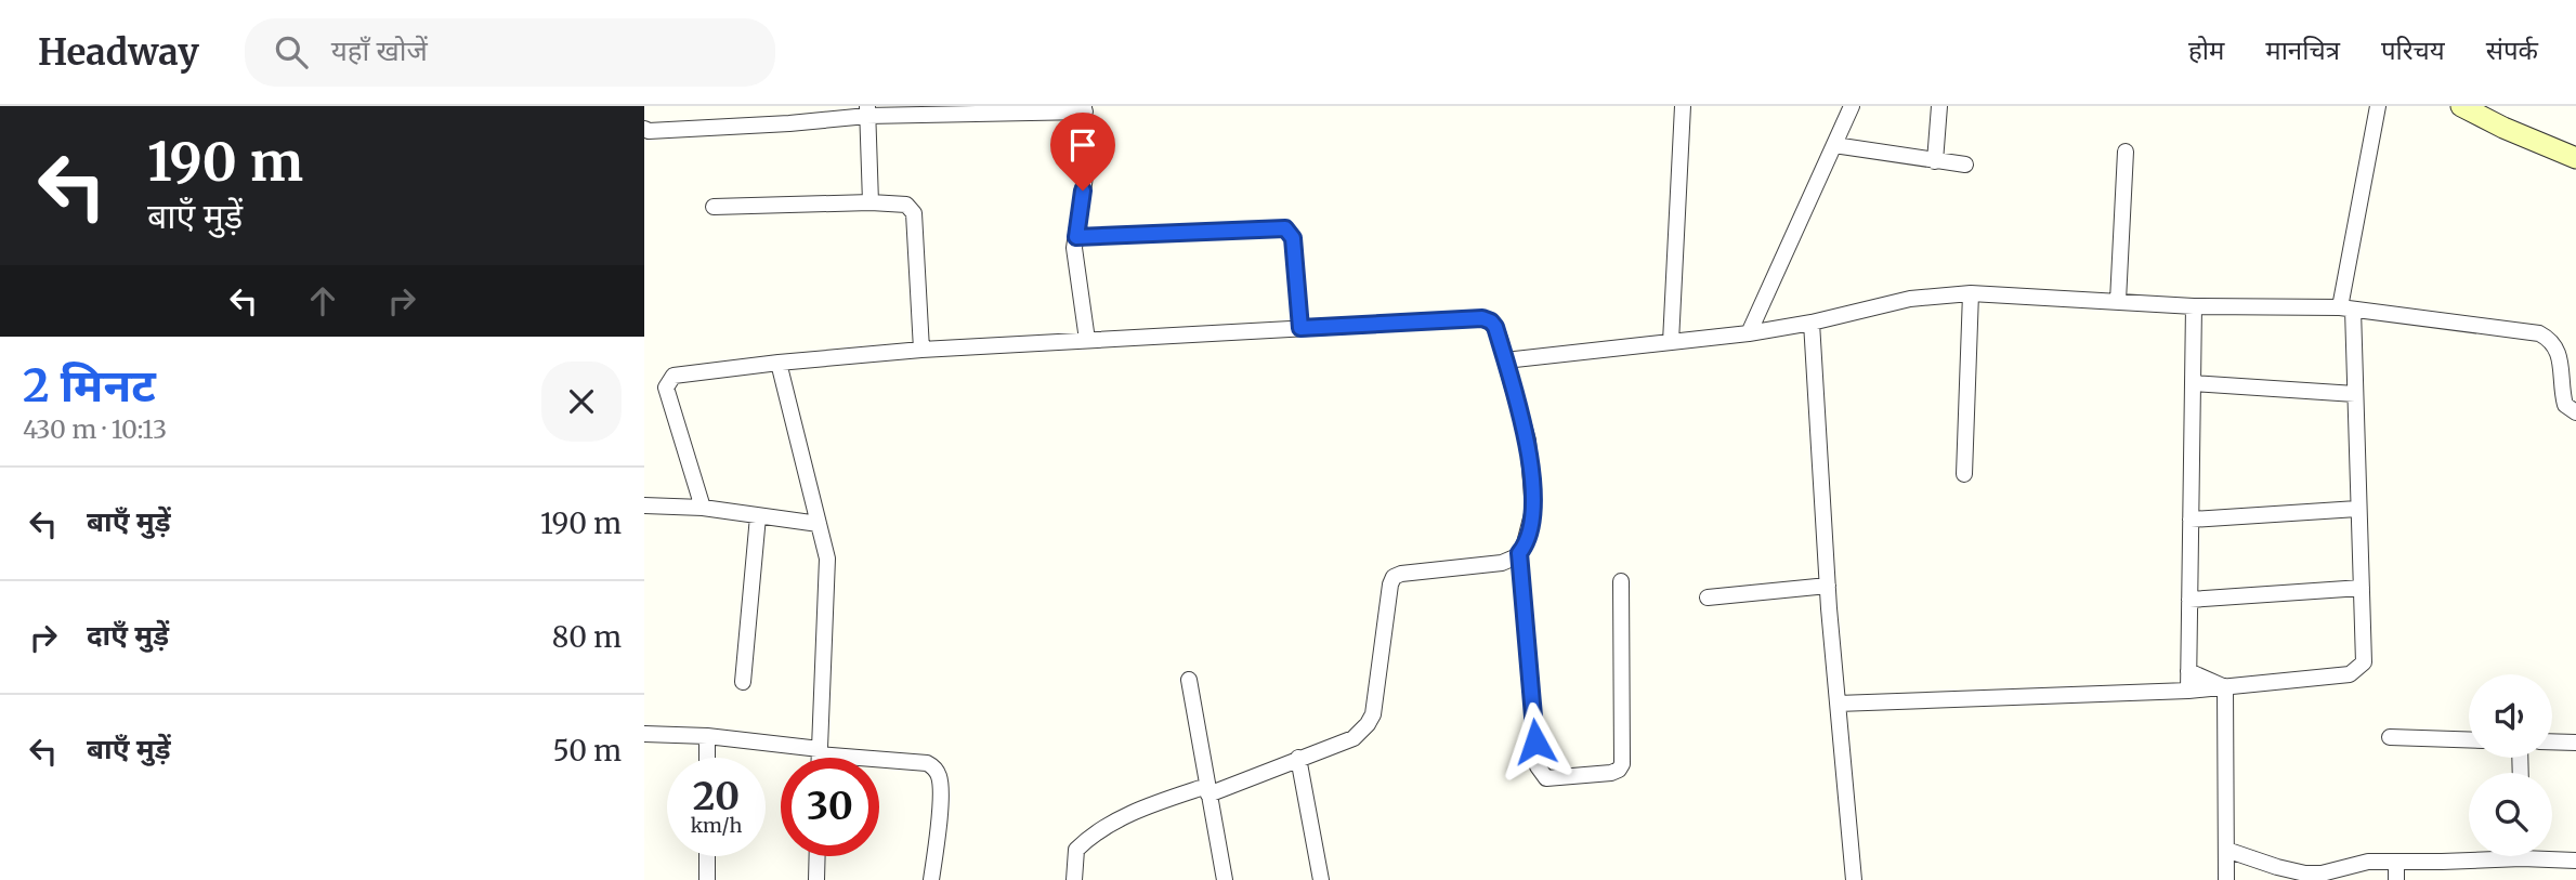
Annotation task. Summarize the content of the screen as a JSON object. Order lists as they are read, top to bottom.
{
  "page": {
    "header": "Headway",
    "search": "यहाँ खोजें",
    "nav": [
      "होम",
      "मानचित्र",
      "परिचय",
      "संपर्क"
    ],
    "turn": ["190 m", "बाएँ मुड़ें"],
    "heading": ["2 मिनट", "430 m · 10:13"],
    "list": [
      {
        "name": "बाएँ मुड़ें",
        "value": "190 m"
      },
      {
        "name": "दाएँ मुड़ें",
        "value": "80 m"
      },
      {
        "name": "बाएँ मुड़ें",
        "value": "50 m"
      }
    ],
    "speed": "20 km/h",
    "limit": "30"
  }
}
